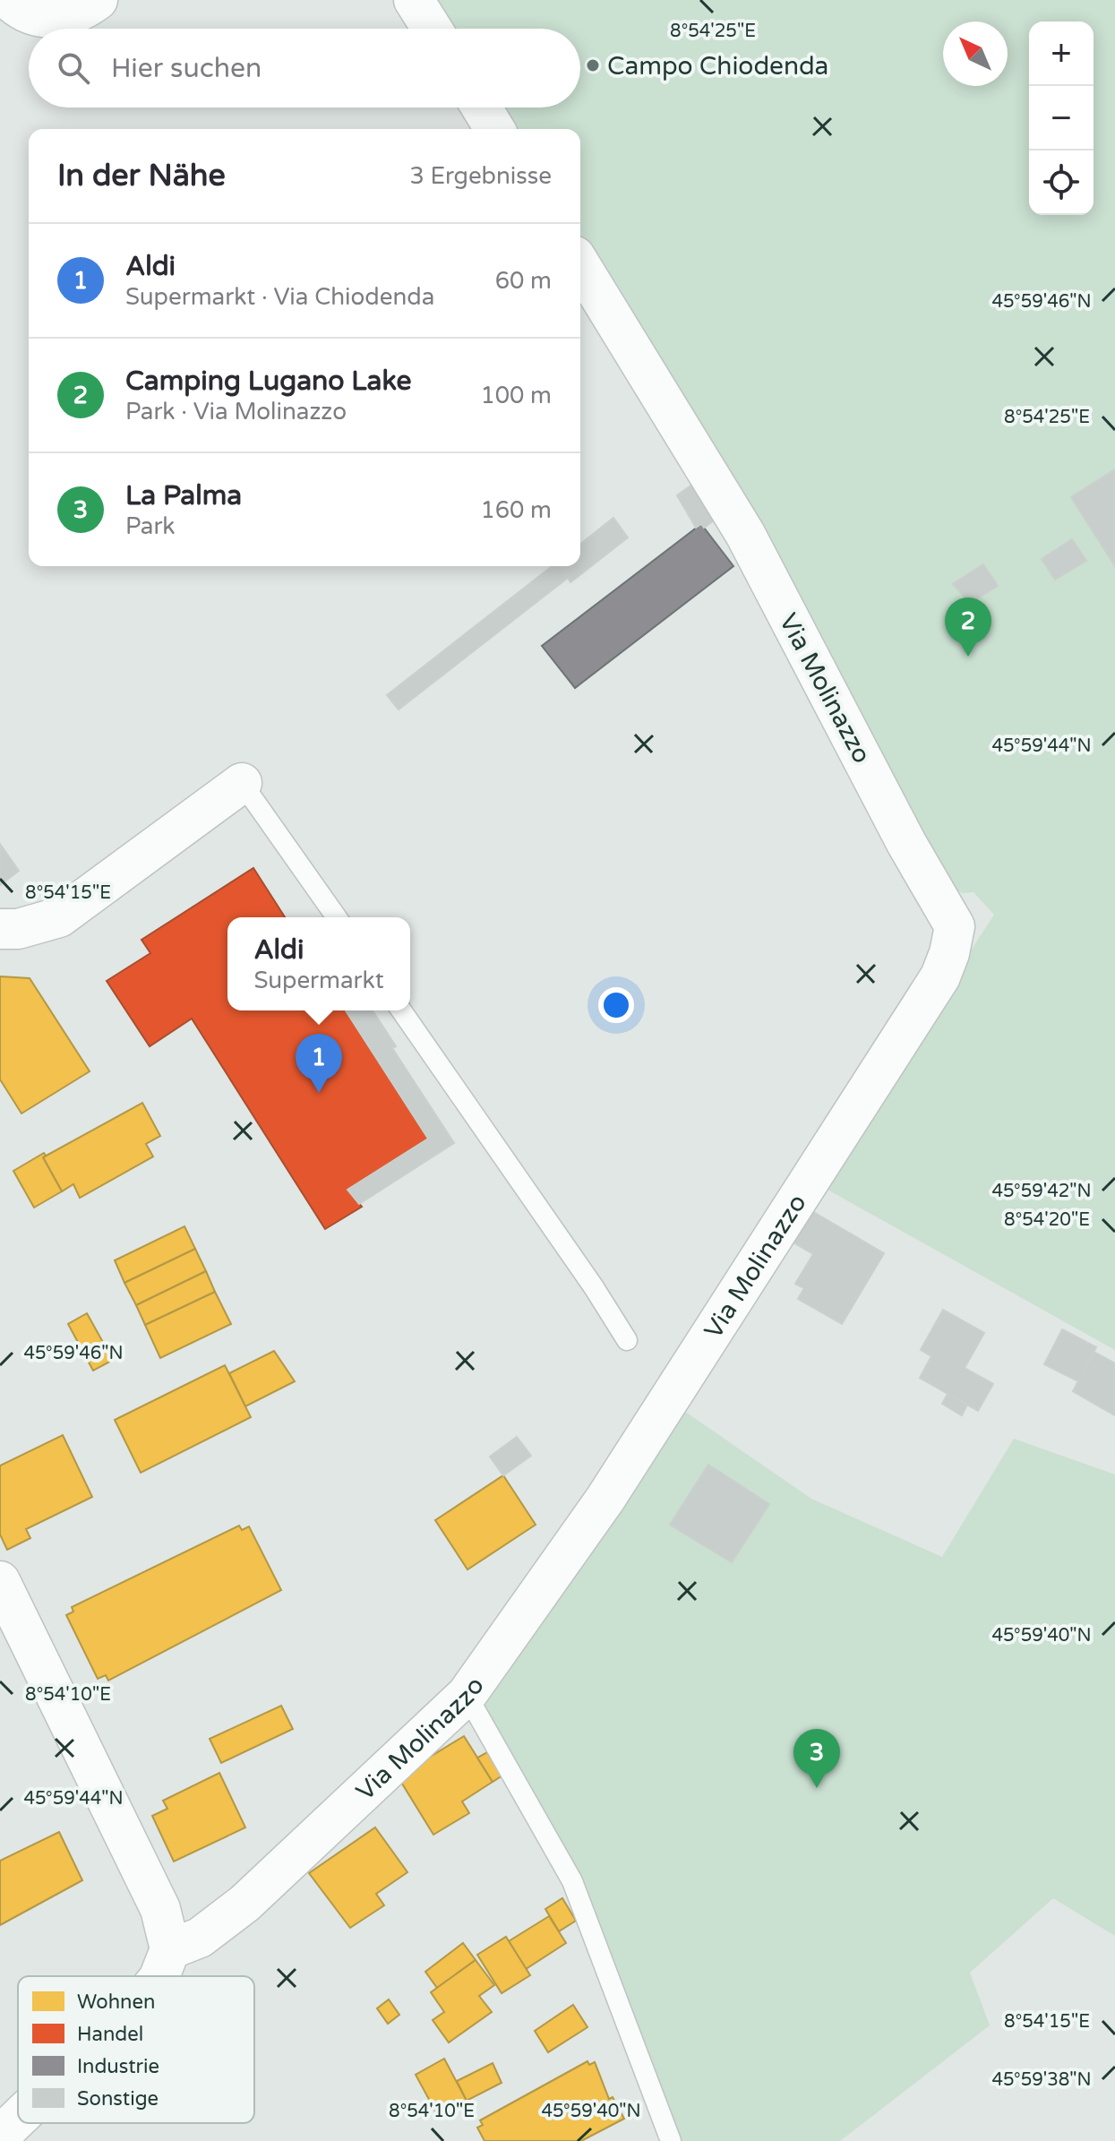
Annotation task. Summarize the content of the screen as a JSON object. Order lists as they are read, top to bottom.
{
  "streets": {
    "street": ["Via Molinazzo"]
  },
  "places": ["Campo Chiodenda"],
  "legend": [
    "Wohnen",
    "Handel",
    "Industrie",
    "Sonstige"
  ],
  "north": "top left",
  "page": {
    "map_buttons": ["+", "−"],
    "search": "Hier suchen",
    "heading": ["In der Nähe", "3 Ergebnisse"],
    "list": [
      {
        "mark": "1",
        "name": "Aldi",
        "note": "Supermarkt · Via Chiodenda",
        "value": "60 m"
      },
      {
        "mark": "2",
        "name": "Camping Lugano Lake",
        "note": "Park · Via Molinazzo",
        "value": "100 m"
      },
      {
        "mark": "3",
        "name": "La Palma",
        "note": "Park",
        "value": "160 m"
      }
    ],
    "pins": ["2", "1", "3"],
    "popup": ["Aldi", "Supermarkt"]
  },
  "coordinates": [
    "8°54'25\"E",
    "45°59'46\"N",
    "45°59'44\"N",
    "8°54'15\"E",
    "45°59'42\"N",
    "8°54'20\"E",
    "45°59'40\"N",
    "8°54'10\"E",
    "45°59'38\"N"
  ]
}
